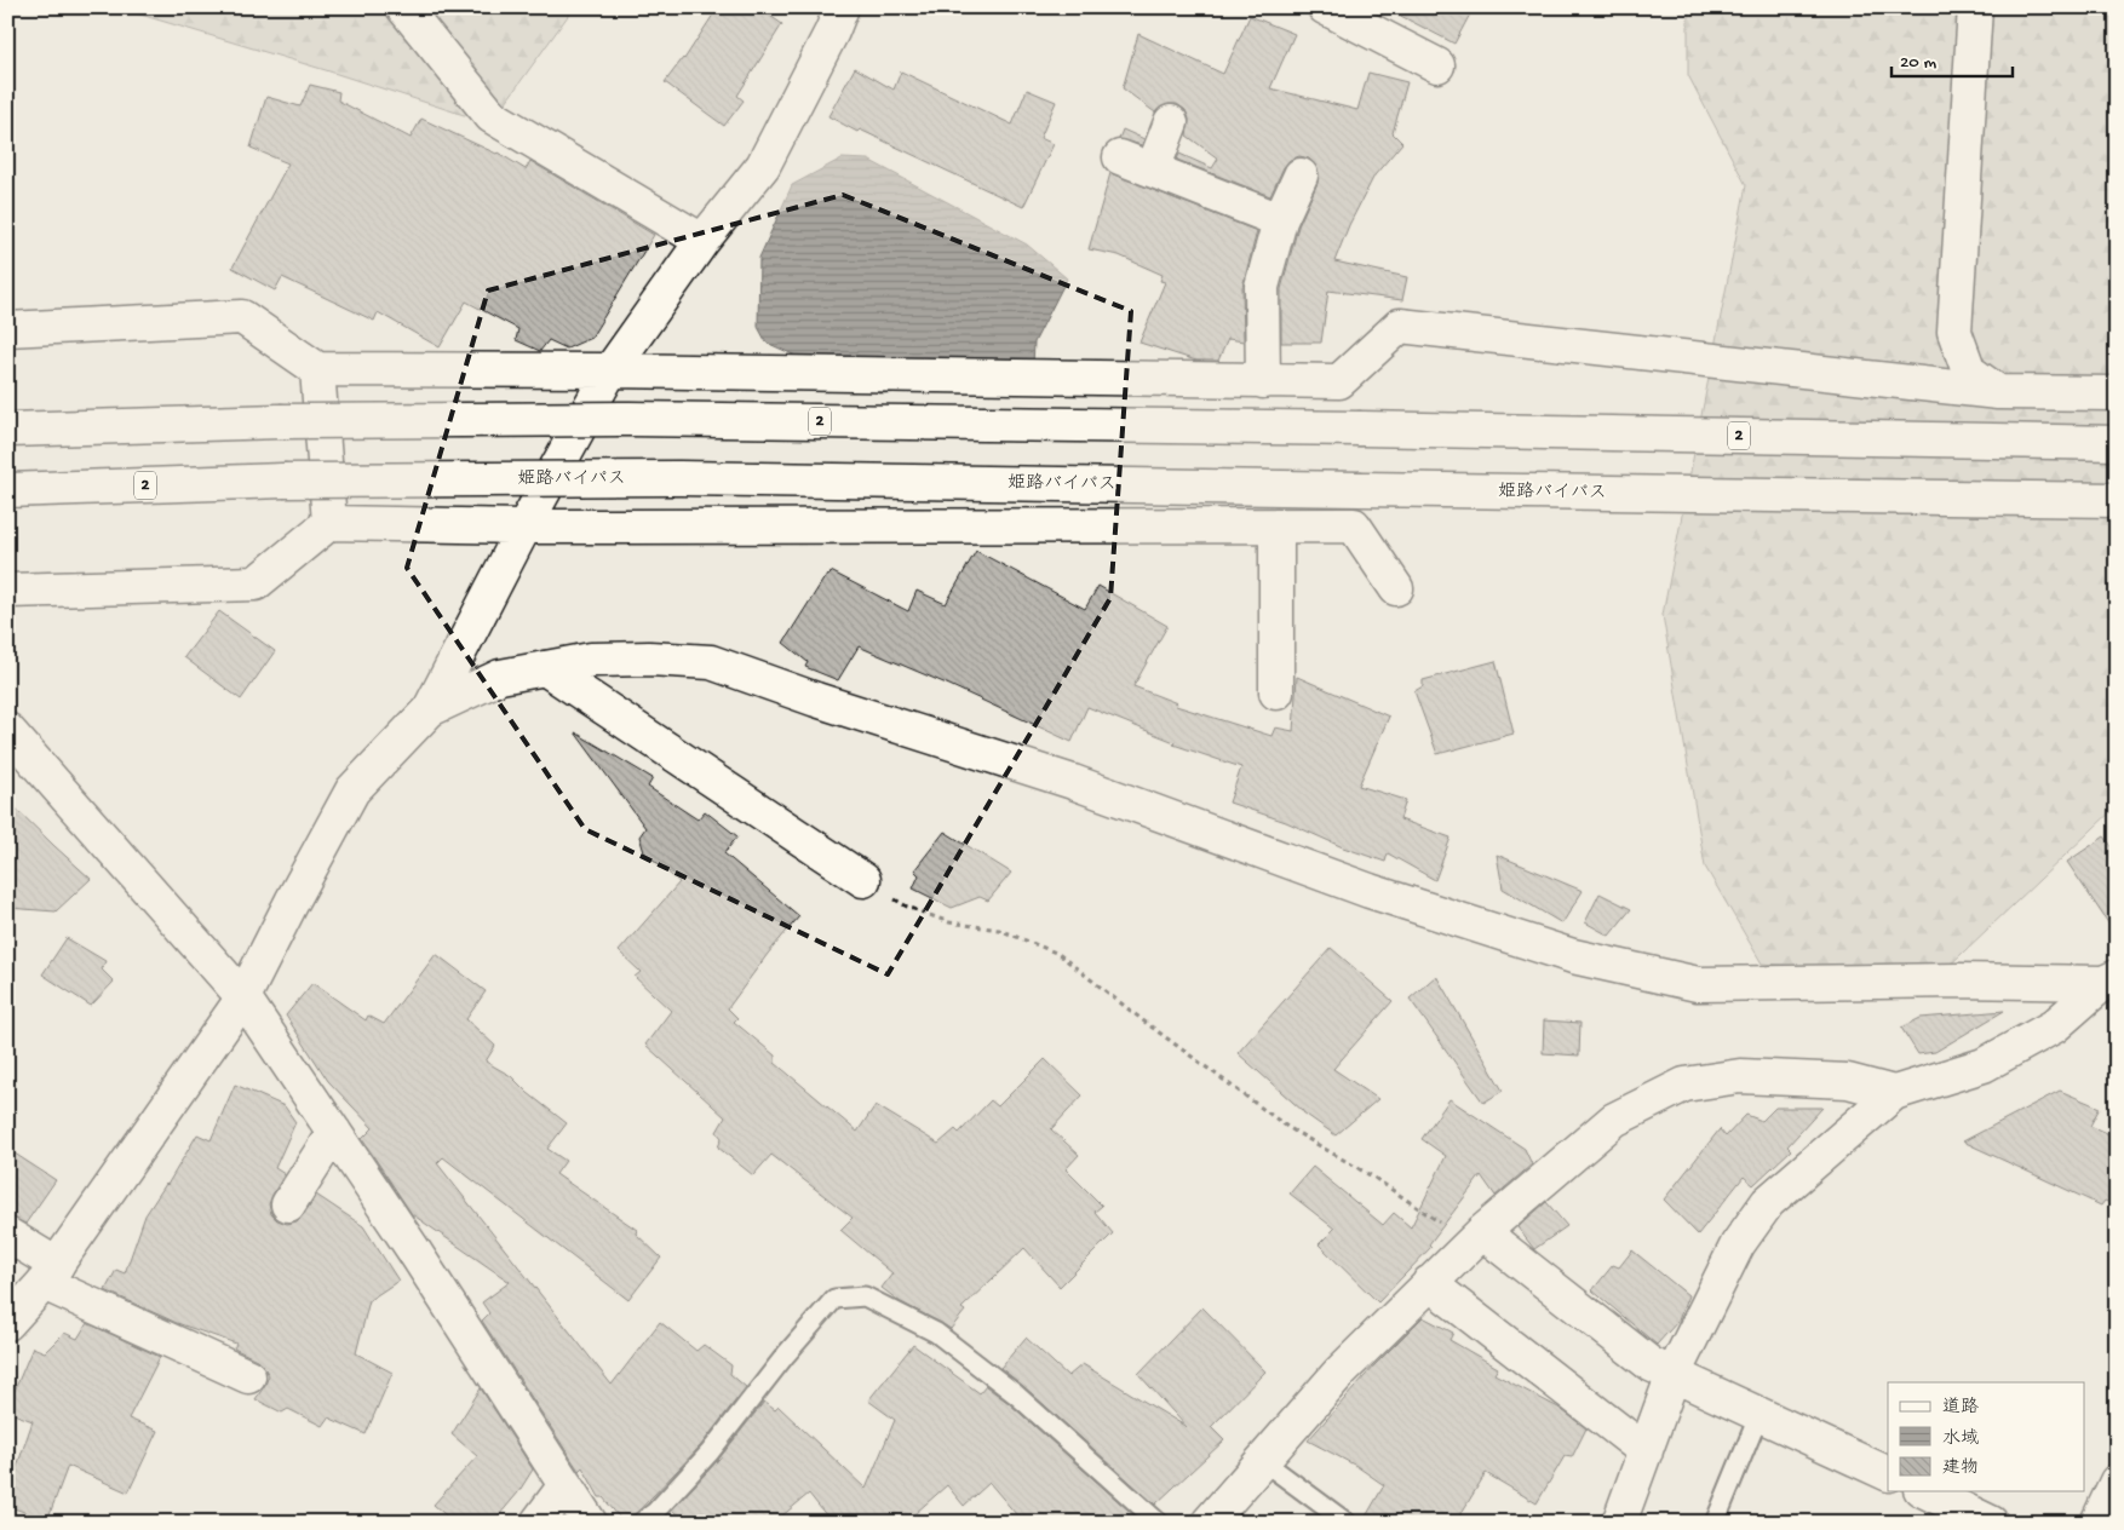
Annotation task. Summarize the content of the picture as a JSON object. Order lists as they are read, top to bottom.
{
  "streets": {
    "main road": ["2", "姫路バイパス"]
  },
  "legend": ["道路", "水域", "建物"],
  "scale_bar": "20 m"
}
